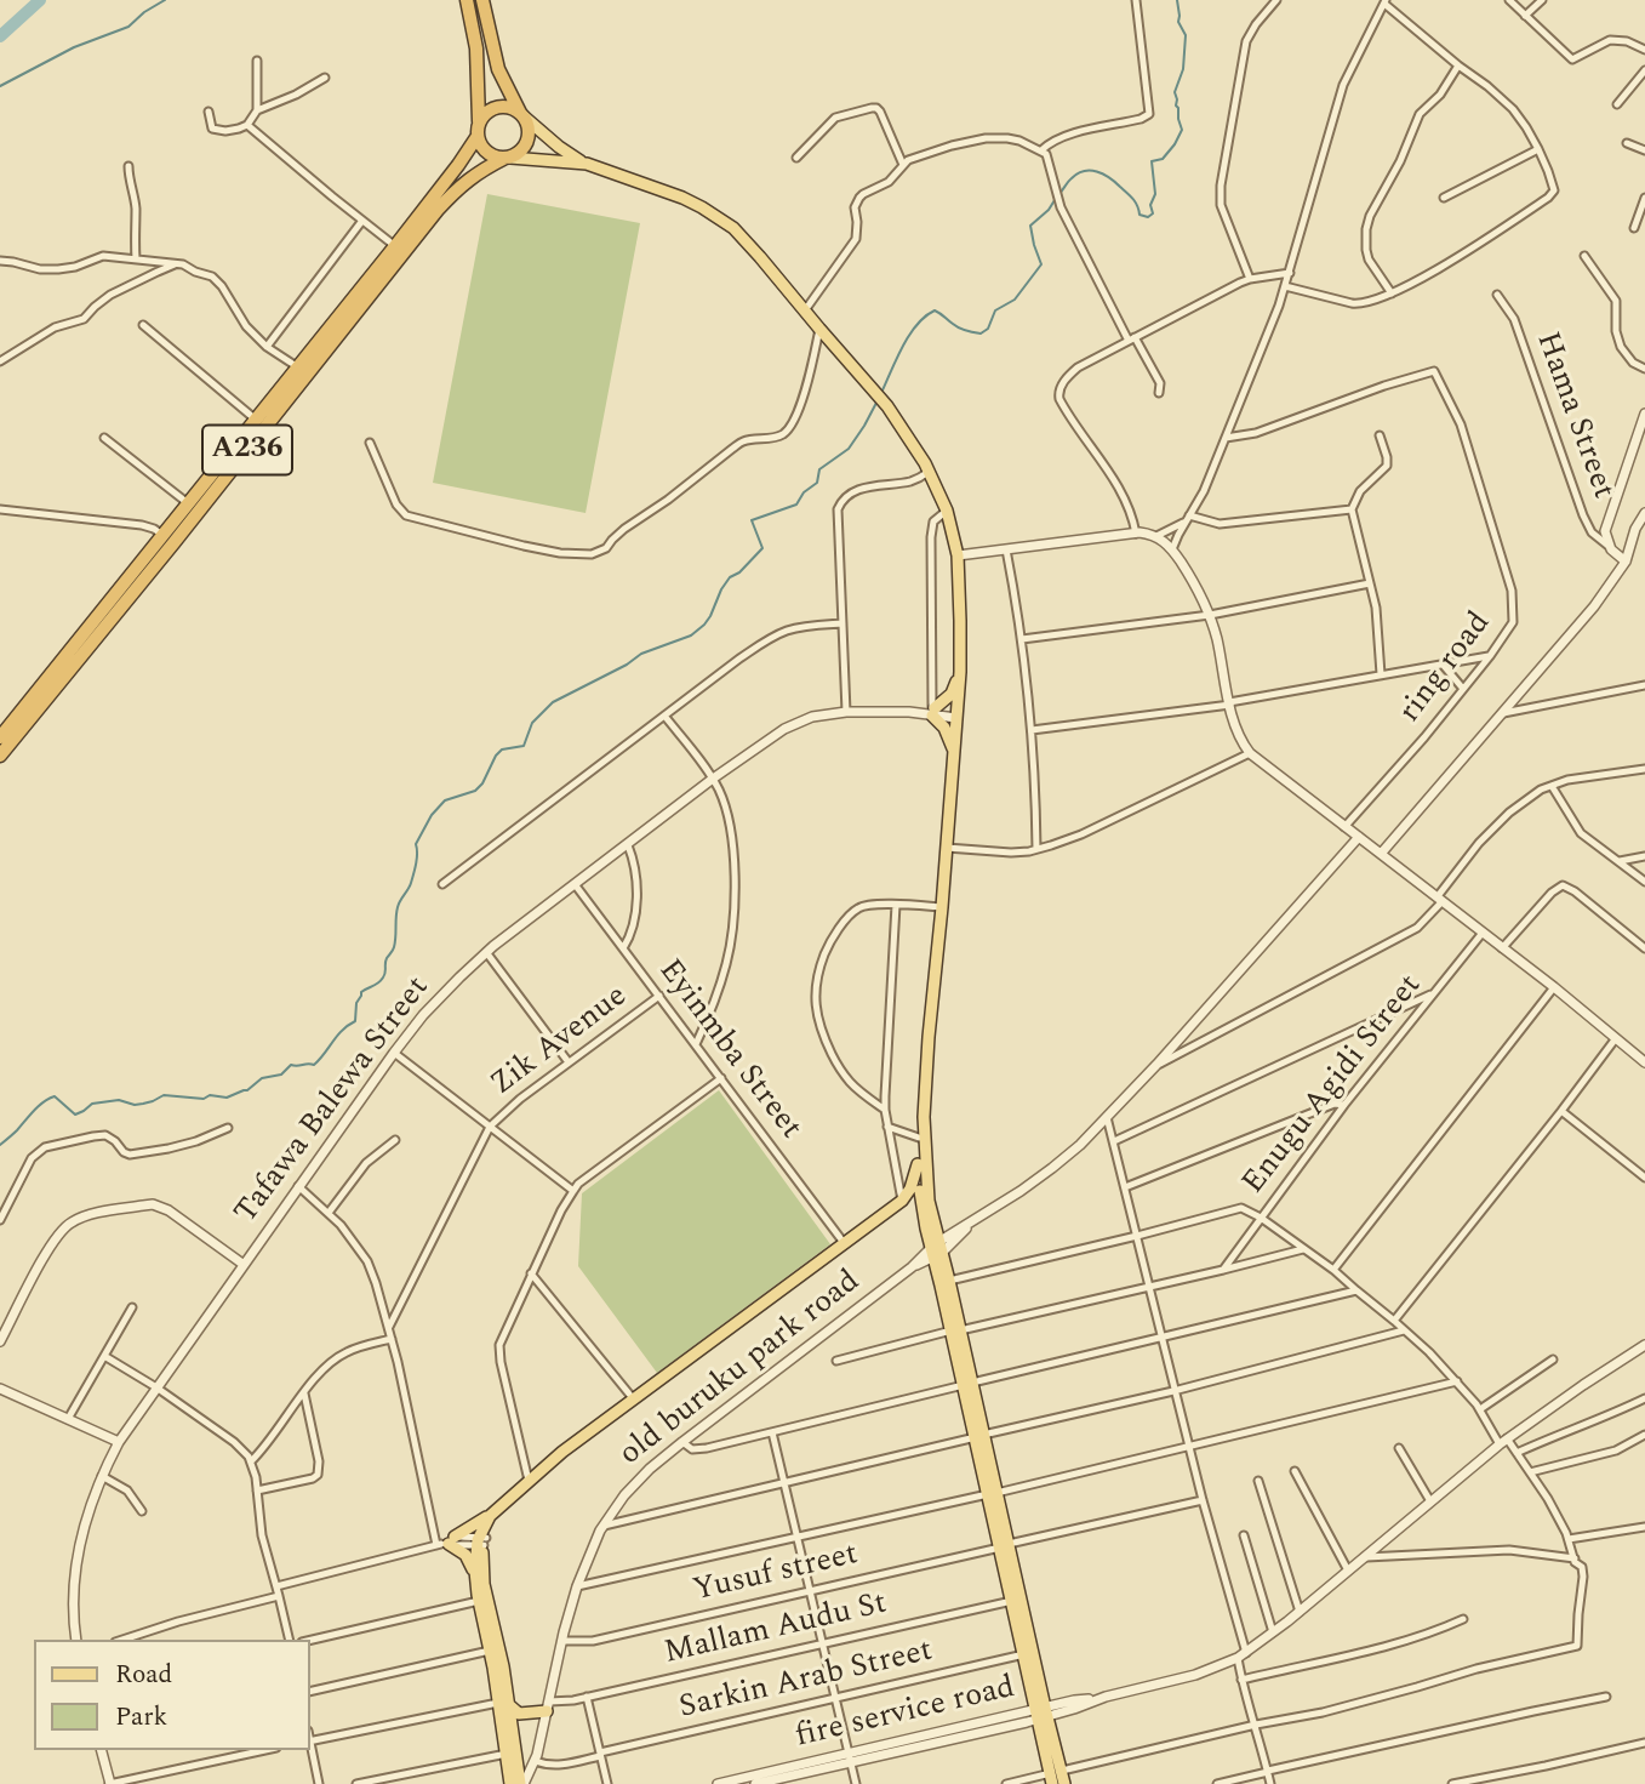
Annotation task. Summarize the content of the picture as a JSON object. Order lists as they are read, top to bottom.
{
  "streets": {
    "highway": ["A236"],
    "street": [
      "Hama Street",
      "ring road",
      "Zik Avenue",
      "Eyinmba Street",
      "Enugu Agidi Street",
      "Tafawa Balewa Street",
      "old buruku park road",
      "Yusuf street",
      "Mallam Audu St",
      "Sarkin Arab Street",
      "fire service road"
    ]
  },
  "crossings": [
    ["Zik Avenue", "Eyinmba Street"],
    ["Eyinmba Street", "Tafawa Balewa Street"],
    ["old buruku park road", "Yusuf street"],
    ["old buruku park road", "Mallam Audu St"],
    ["old buruku park road", "Sarkin Arab Street"]
  ],
  "legend": ["Road", "Park"]
}
